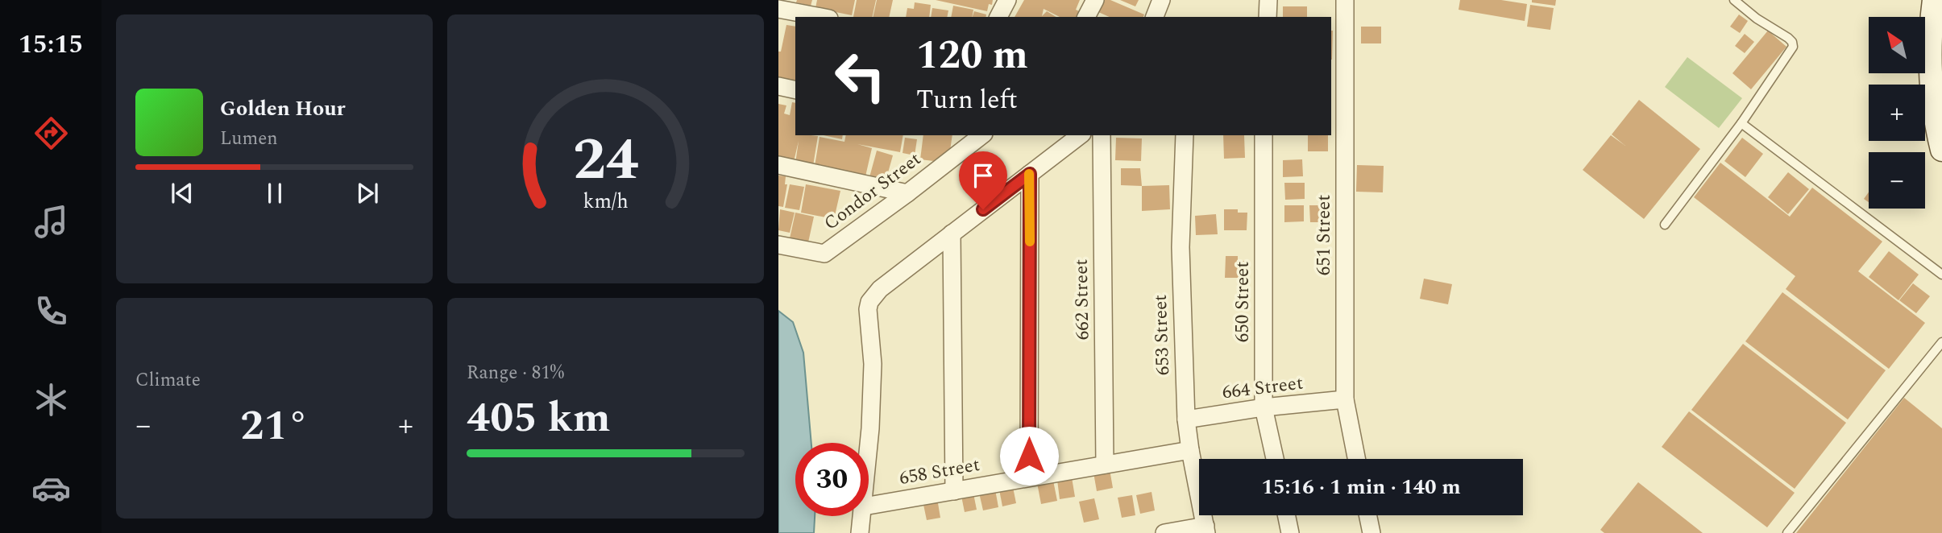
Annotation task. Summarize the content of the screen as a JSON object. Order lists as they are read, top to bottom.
{
  "streets": {
    "street": [
      "Condor Street",
      "651 Street",
      "662 Street",
      "650 Street",
      "653 Street",
      "664 Street",
      "658 Street"
    ]
  },
  "crossings": [
    ["651 Street", "664 Street"],
    ["662 Street", "658 Street"],
    ["650 Street", "664 Street"],
    ["653 Street", "664 Street"],
    ["653 Street", "658 Street"]
  ],
  "north": "top left",
  "page": {
    "tabs": "15:15",
    "map_buttons": ["+", "−"],
    "turn": ["120 m", "Turn left"],
    "song": ["Golden Hour", "Lumen"],
    "tile": [
      "Climate",
      ["Range · 81%", "405 km"]
    ],
    "heat": ["−", "21°", "+"],
    "limit": "30",
    "trip": "15:16 · 1 min · 140 m",
    "gauge": ["24", "km/h"]
  }
}
